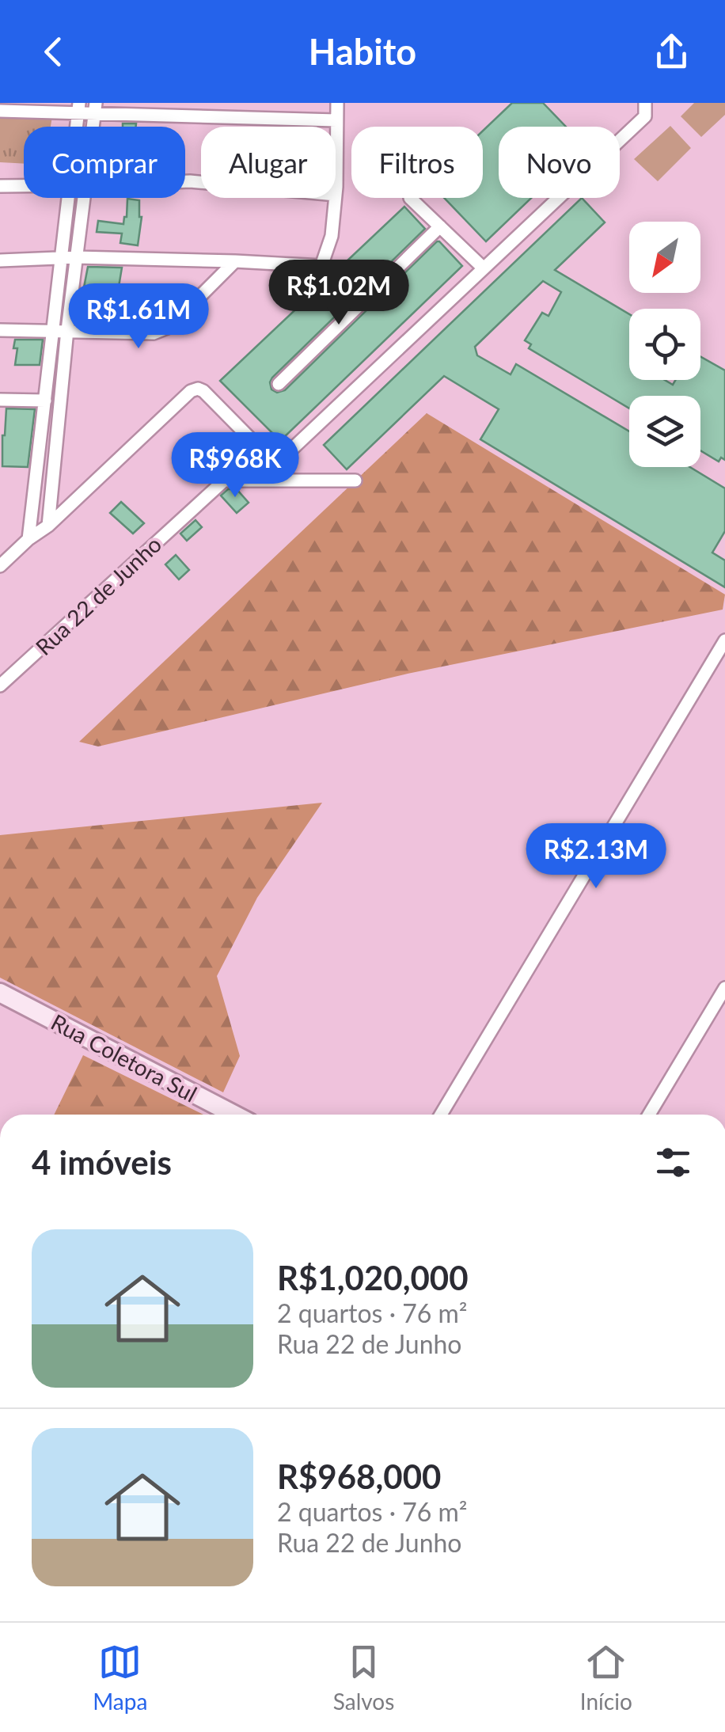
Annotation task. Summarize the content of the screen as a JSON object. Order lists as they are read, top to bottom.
{
  "streets": {
    "street": ["Rua 22 de Junho", "Rua Coletora Sul"]
  },
  "north": "bottom left",
  "page": {
    "header": "Habito",
    "chip": [
      "Comprar",
      "Alugar",
      "Filtros",
      "Novo"
    ],
    "price": [
      "R$1.02M",
      "R$1.61M",
      "R$968K",
      "R$2.13M"
    ],
    "heading": "4 imóveis",
    "list": [
      {
        "name": "R$1,020,000",
        "note": "2 quartos · 76 m² · Rua 22 de Junho"
      },
      {
        "name": "R$968,000",
        "note": "2 quartos · 76 m² · Rua 22 de Junho"
      }
    ],
    "tabs": ["Mapa", "Salvos", "Início"]
  }
}
